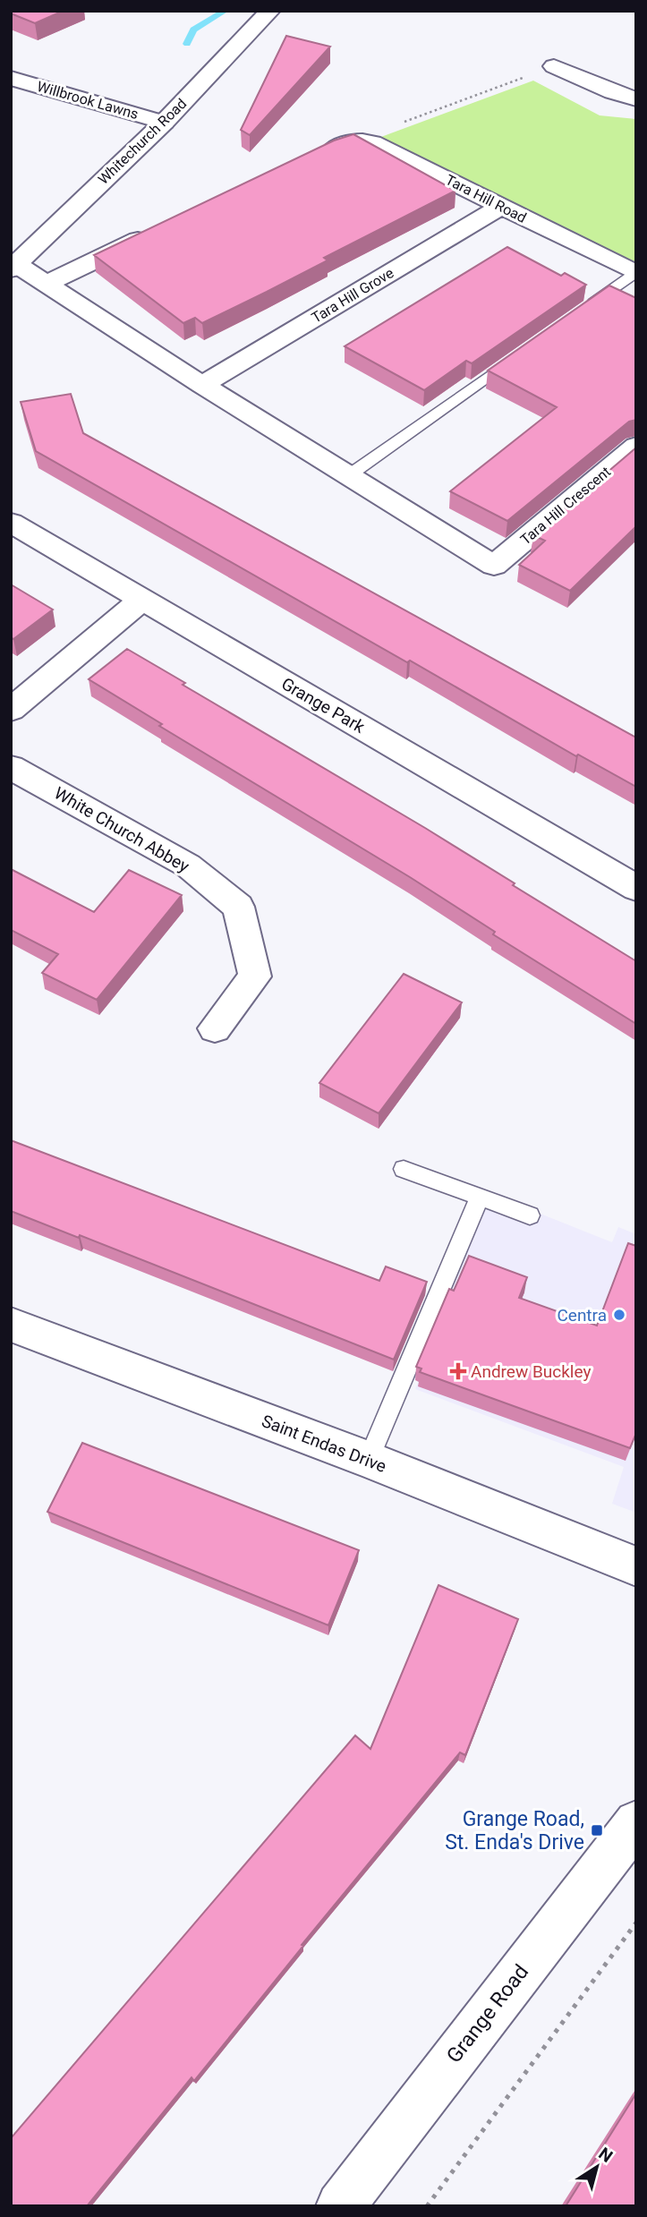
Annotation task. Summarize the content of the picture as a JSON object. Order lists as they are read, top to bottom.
{
  "streets": {
    "street": [
      "Willbrook Lawns",
      "Whitechurch Road",
      "Tara Hill Road",
      "Tara Hill Grove",
      "Tara Hill Crescent",
      "Grange Park",
      "White Church Abbey",
      "Saint Endas Drive",
      "Grange Road"
    ]
  },
  "crossings": [
    ["Willbrook Lawns", "Whitechurch Road"],
    ["Tara Hill Road", "Tara Hill Grove"]
  ],
  "places": {
    "other": ["Centra"],
    "health": ["Andrew Buckley"],
    "transit": ["Grange Road, St. Enda's Drive"]
  },
  "north": "top right"
}
